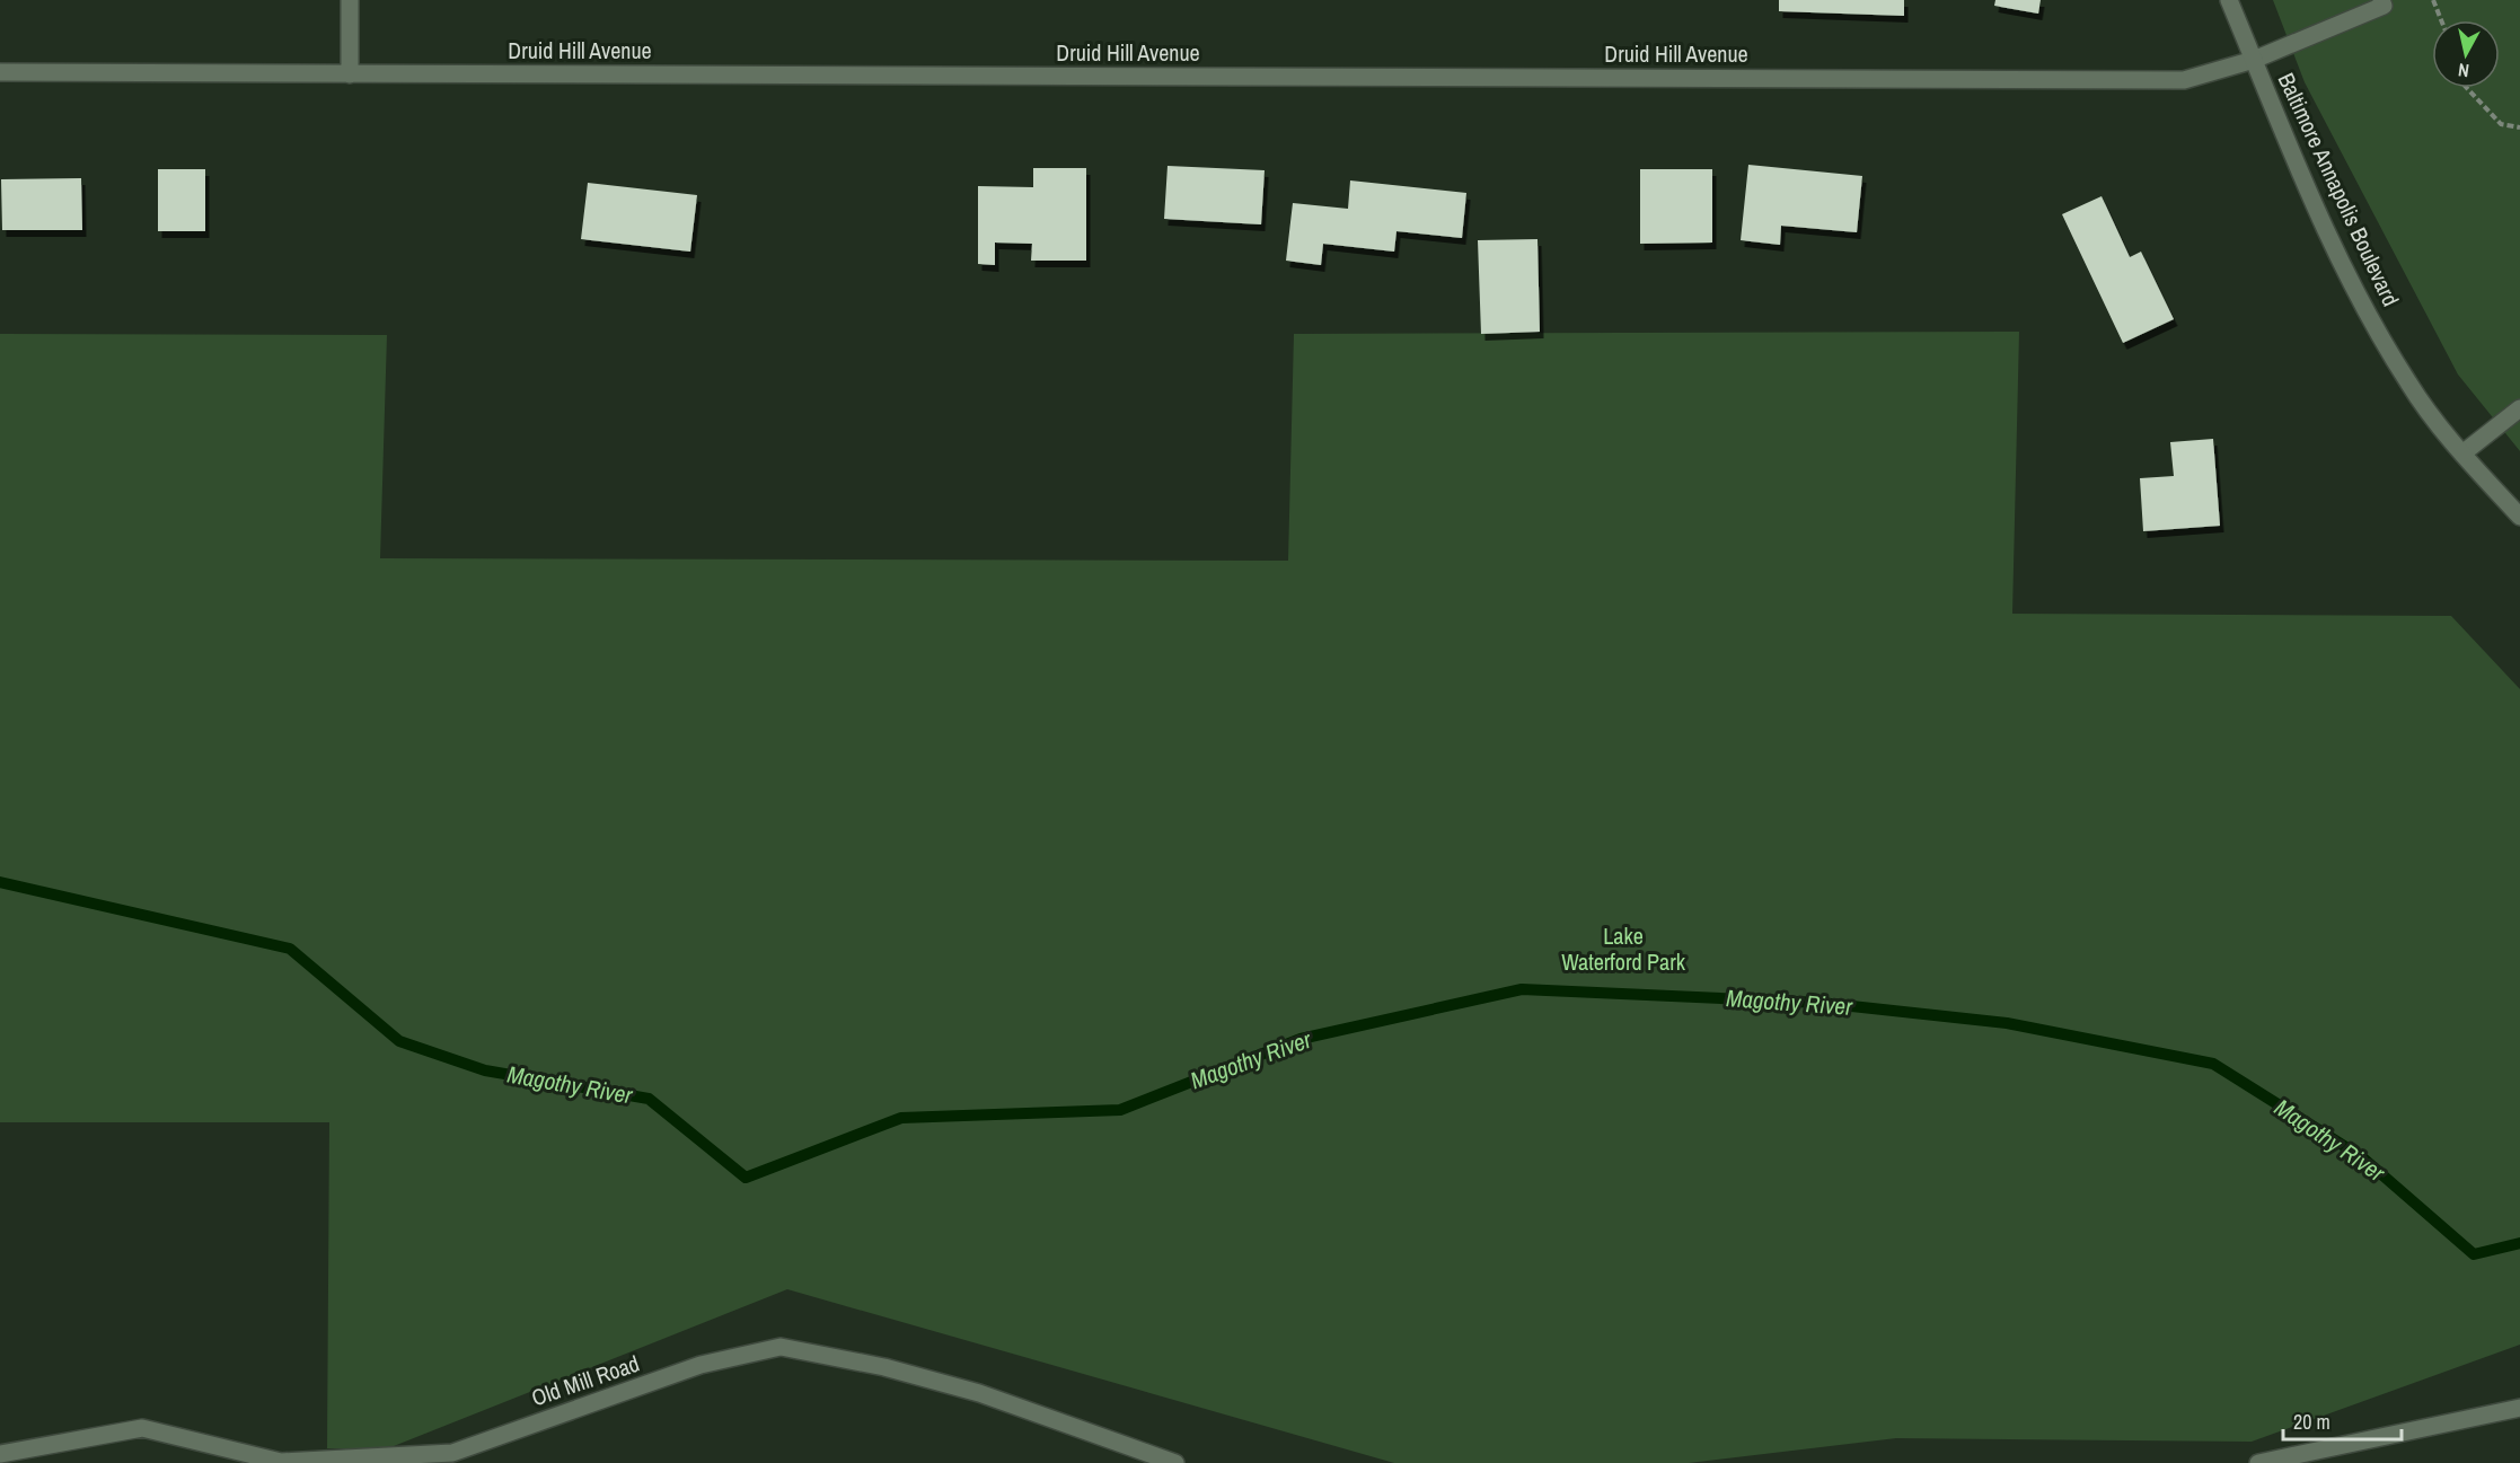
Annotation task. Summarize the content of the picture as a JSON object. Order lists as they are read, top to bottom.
{
  "streets": {
    "street": ["Druid Hill Avenue", "Baltimore Annapolis Boulevard", "Old Mill Road"]
  },
  "crossings": [
    ["Druid Hill Avenue", "Baltimore Annapolis Boulevard"]
  ],
  "water": ["Magothy River"],
  "parks": ["Lake Waterford Park"],
  "scale_bar": "20 m",
  "north": "bottom"
}
